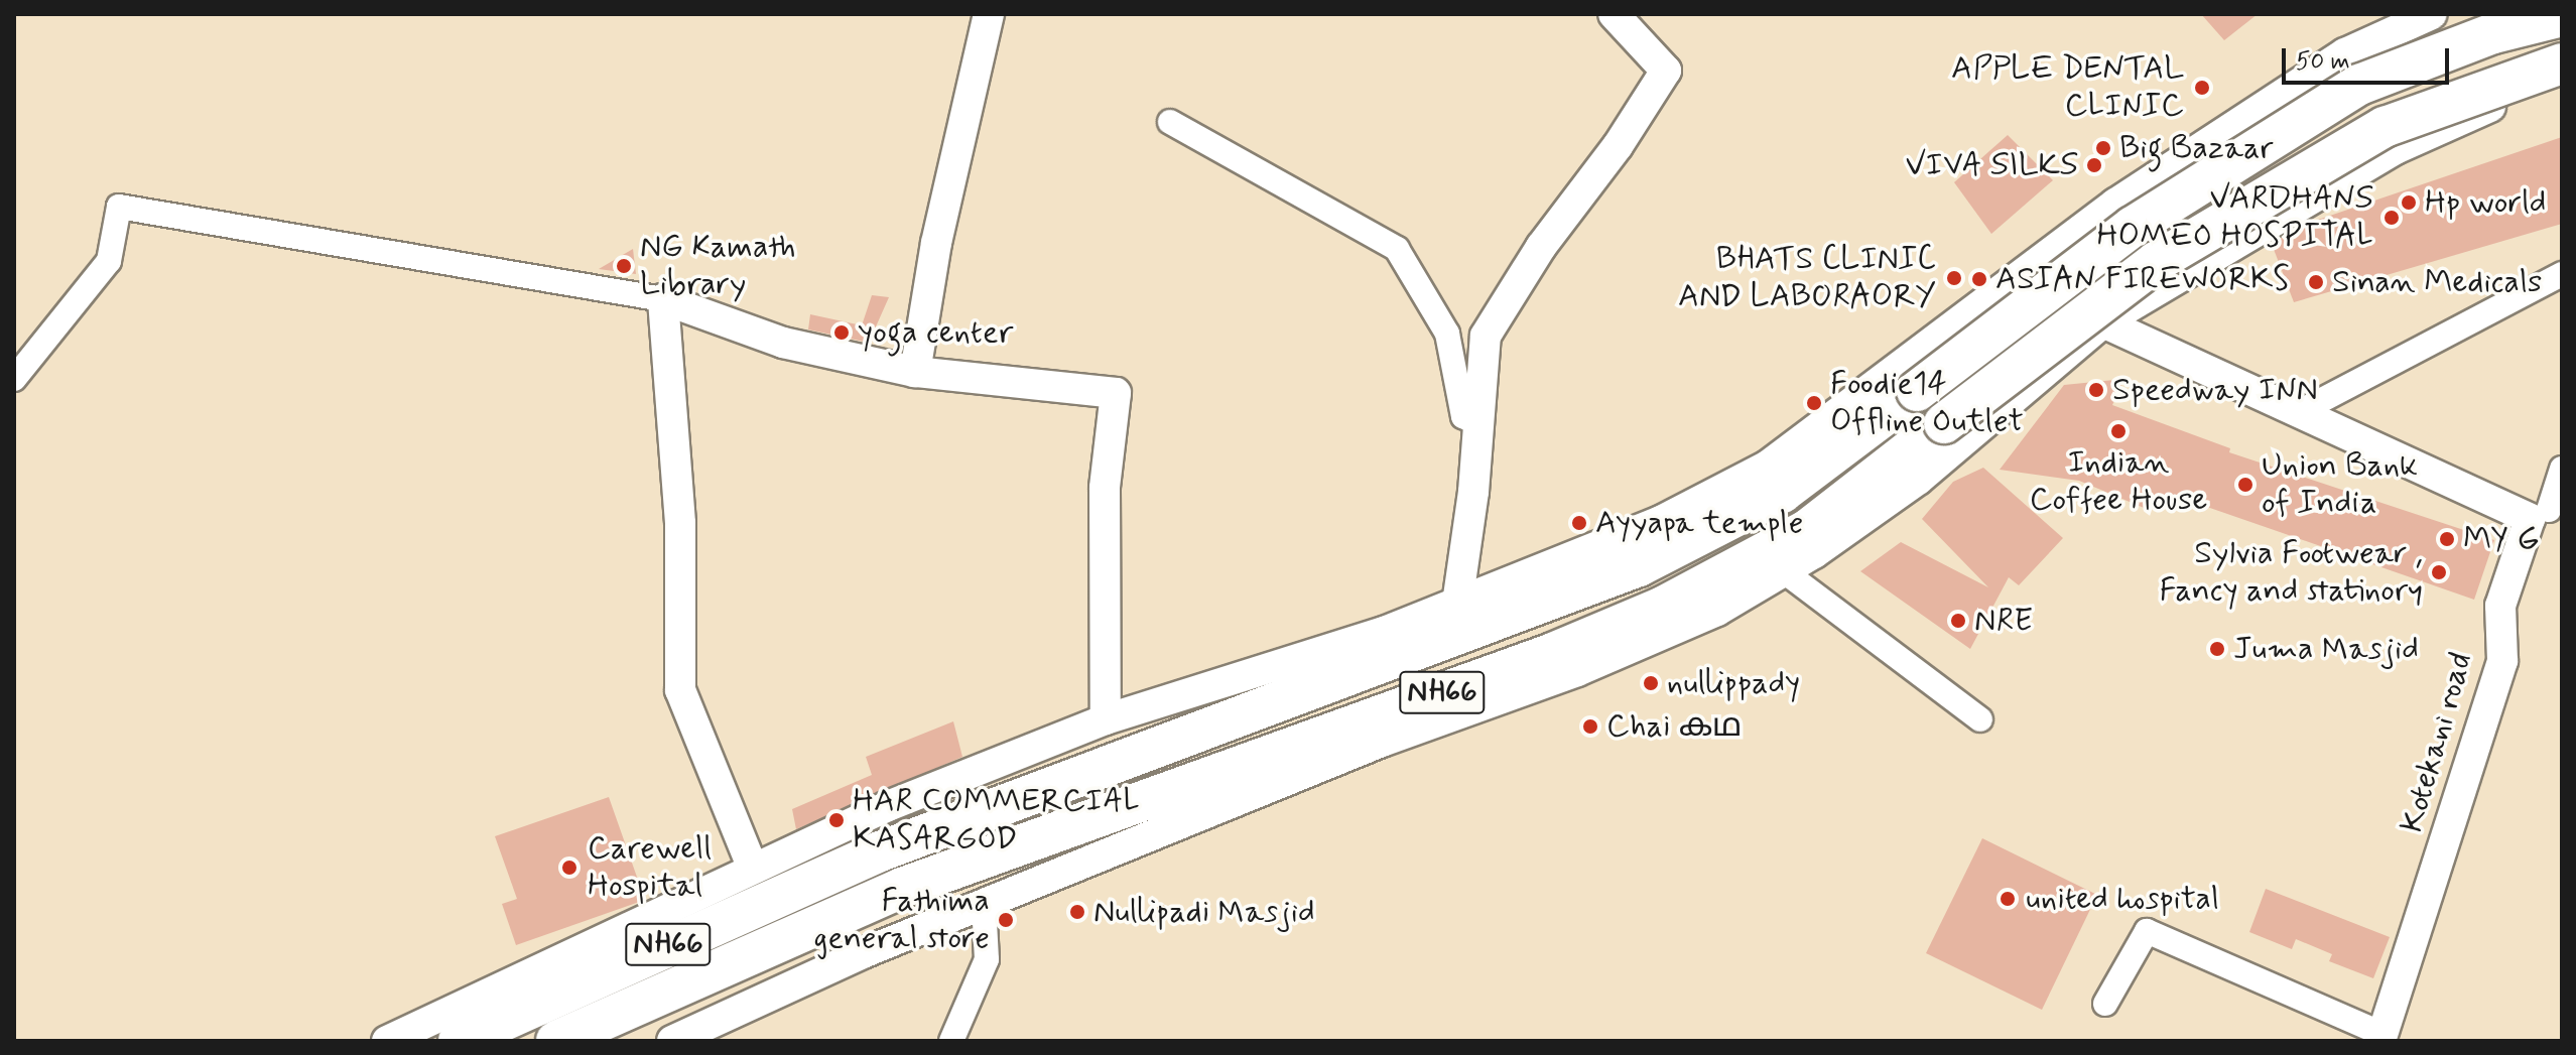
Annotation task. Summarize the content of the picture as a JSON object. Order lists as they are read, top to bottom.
{
  "streets": {
    "highway": ["NH66"],
    "street": ["Kotekani road"]
  },
  "places": [
    "APPLE DENTAL CLINIC",
    "Big Bazaar",
    "VIVA SILKS",
    "Hp world",
    "VARDHANS HOMEO HOSPITAL",
    "NG Kamath Library",
    "BHATS CLINIC AND LABORAORY",
    "ASIAN FIREWORKS",
    "Sinan Medicals",
    "yoga center",
    "Speedway INN",
    "Foodie14 Offline Outlet",
    "Indian Coffee House",
    "Union Bank of India",
    "Ayyapa temple",
    "MY G",
    "Sylvia Footwear , Fancy and statinory",
    "NRE",
    "Juma Masjid",
    "nullippady",
    "Chai കഥ",
    "HAR COMMERCIAL KASARGOD",
    "Carewell Hospital",
    "united hospital",
    "Nullipadi Masjid",
    "Fathima general store"
  ],
  "scale_bar": "50 m"
}
